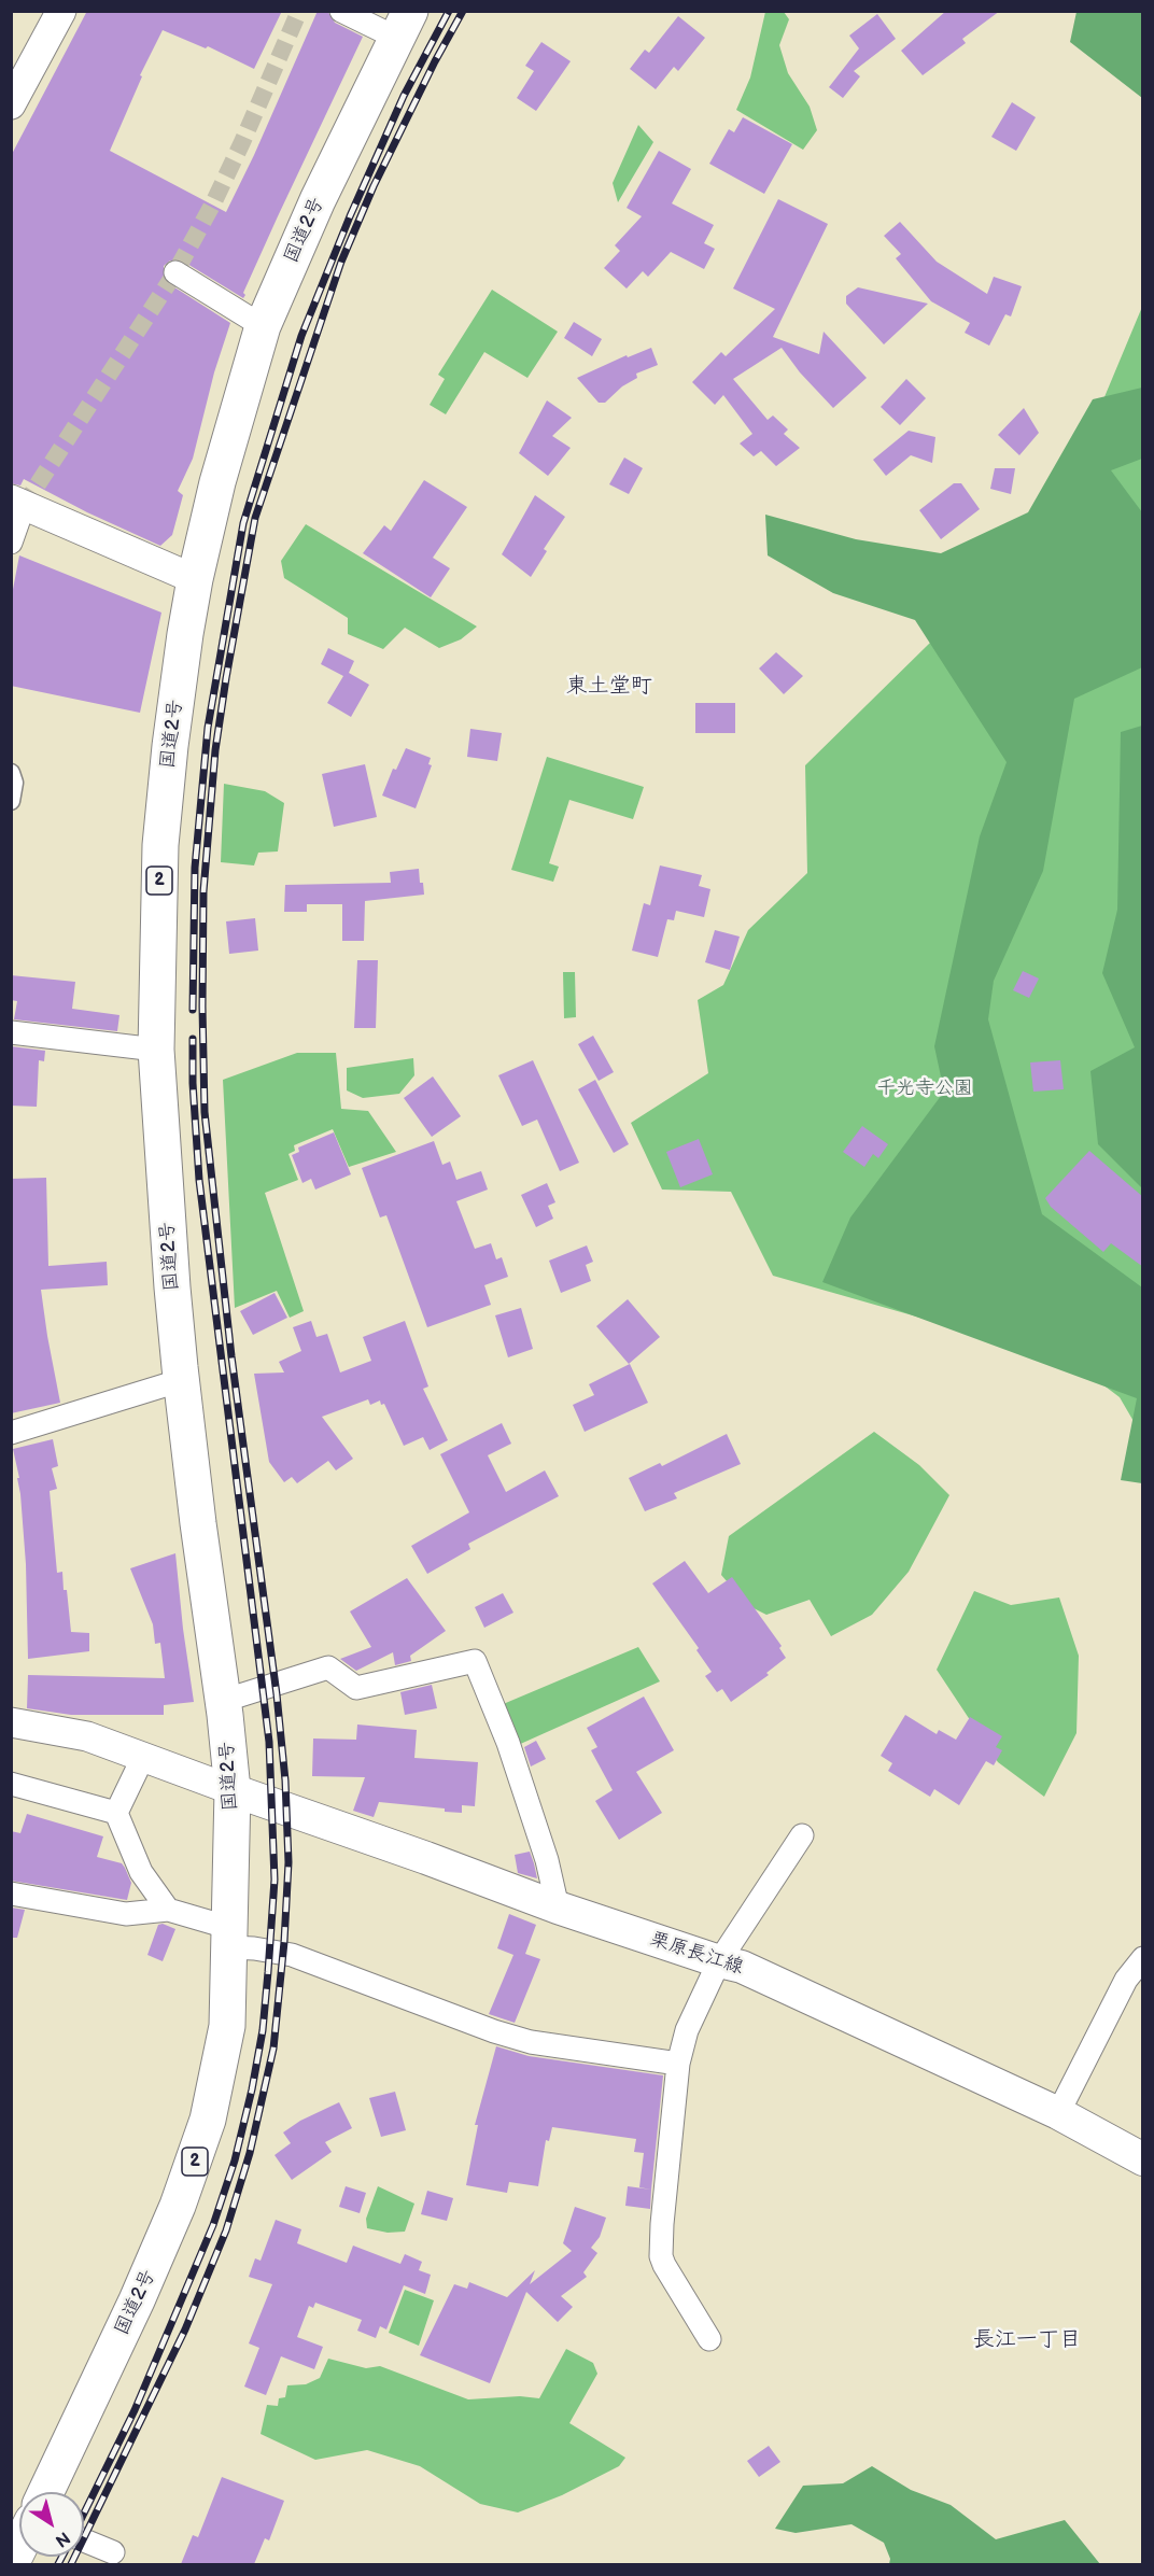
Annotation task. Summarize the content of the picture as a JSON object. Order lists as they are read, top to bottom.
{
  "streets": {
    "highway": ["国道2号", "2"],
    "main road": ["栗原長江線"]
  },
  "crossings": [
    ["国道2号", "栗原長江線"]
  ],
  "districts": ["東土堂町", "長江一丁目"],
  "parks": ["千光寺公園"],
  "north": "bottom right"
}
